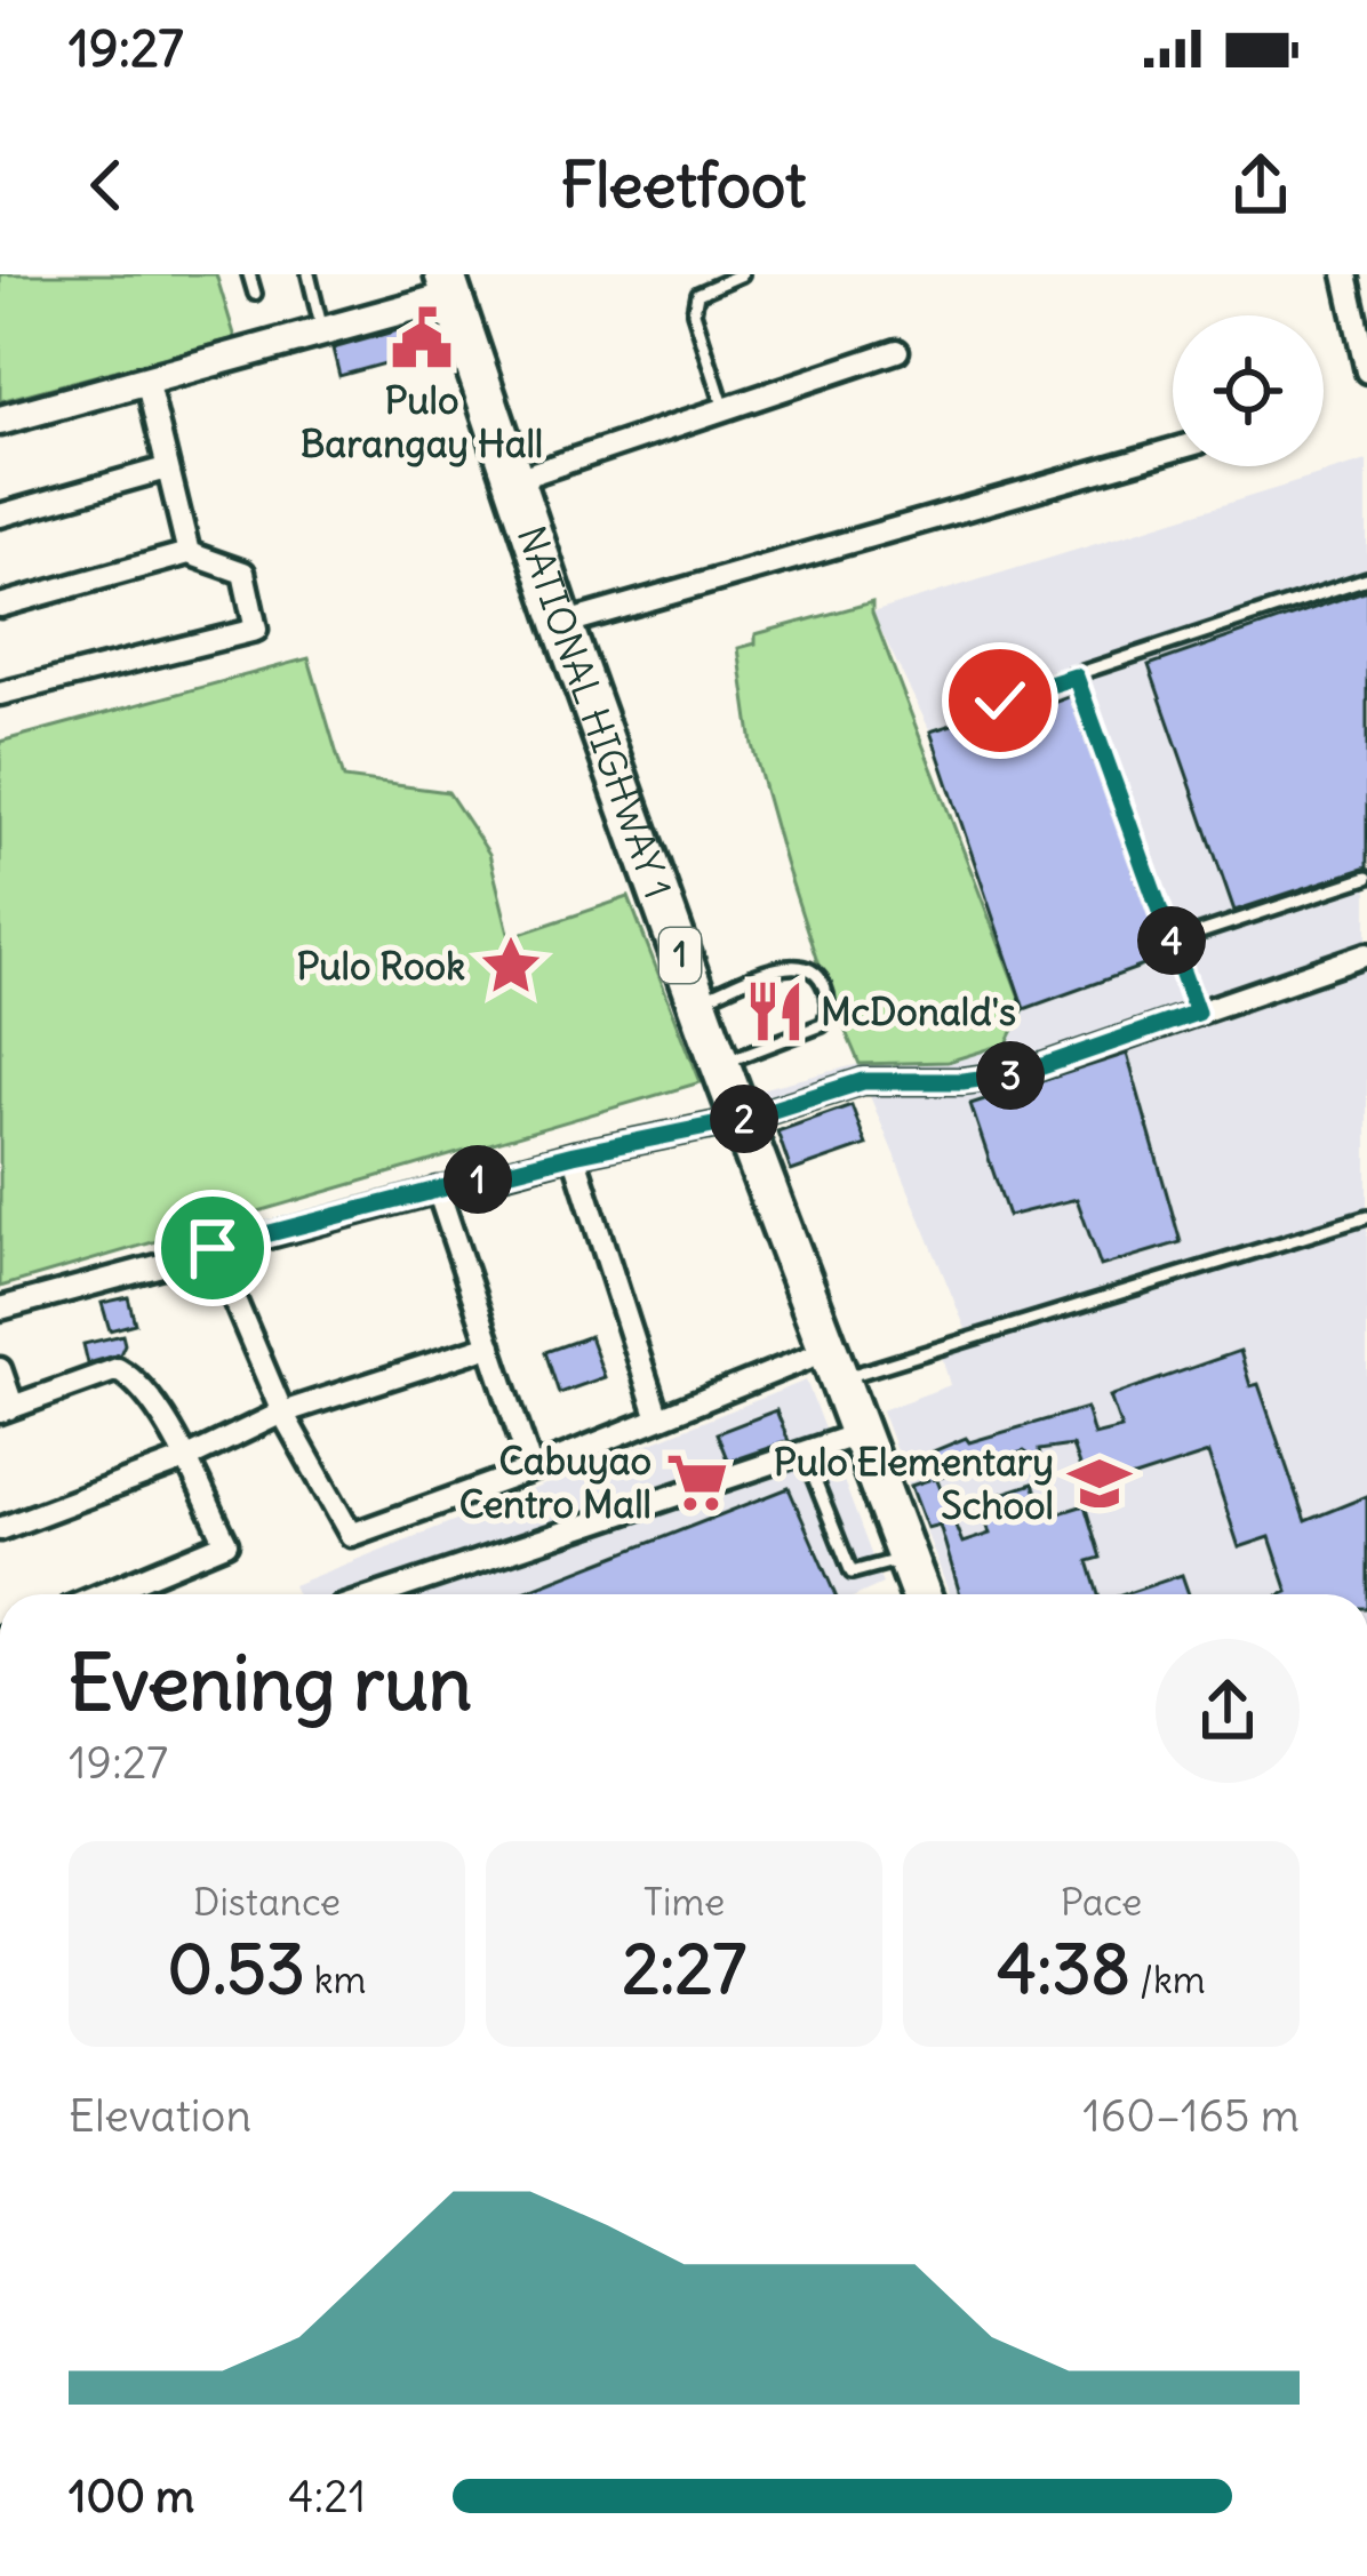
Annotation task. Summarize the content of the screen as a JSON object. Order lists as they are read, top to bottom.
{
  "streets": {
    "highway": ["NATIONAL HIGHWAY 1", "1"]
  },
  "places": {
    "public building": ["Pulo Barangay Hall"],
    "place": ["Pulo Rook"],
    "restaurant": ["McDonald's"],
    "supermarket": ["Cabuyao Centro Mall"],
    "school or university": ["Pulo Elementary School"]
  },
  "page": {
    "status": "19:27",
    "header": "Fleetfoot",
    "pins": [
      "4",
      "3",
      "2",
      "1"
    ],
    "heading": ["Evening run", "19:27"],
    "stats": [
      ["Distance", "0.53 km"],
      ["Time", "2:27"],
      ["Pace", "4:38 /km"]
    ],
    "chart": ["Elevation", "160–165 m"],
    "list": [
      {
        "name": "100 m",
        "note": "4:21"
      }
    ]
  }
}
